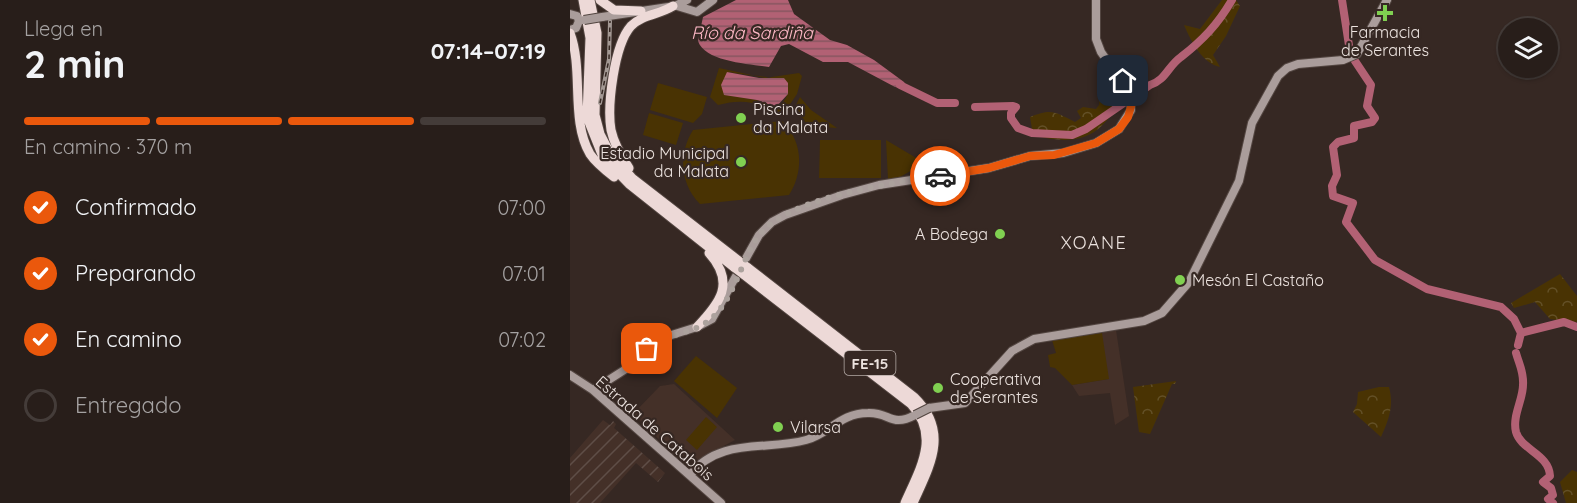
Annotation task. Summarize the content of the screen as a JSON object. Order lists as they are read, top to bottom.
{
  "streets": {
    "highway": ["FE-15"],
    "main road": ["Estrada de Catabois"]
  },
  "districts": ["XOANE"],
  "water": ["Río da Sardiña"],
  "places": {
    "health": ["Farmacia de Serantes"],
    "other": [
      "Piscina da Malata",
      "Estadio Municipal da Malata",
      "A Bodega",
      "Mesón El Castaño",
      "Cooperativa de Serantes",
      "Vilarsa"
    ]
  },
  "page": {
    "heading": ["2 min", "Llega en", "07:14–07:19"],
    "bar": "En camino · 370 m",
    "list": [
      ["Confirmado", "07:00"],
      ["Preparando", "07:01"],
      ["En camino", "07:02"],
      "Entregado"
    ]
  }
}
